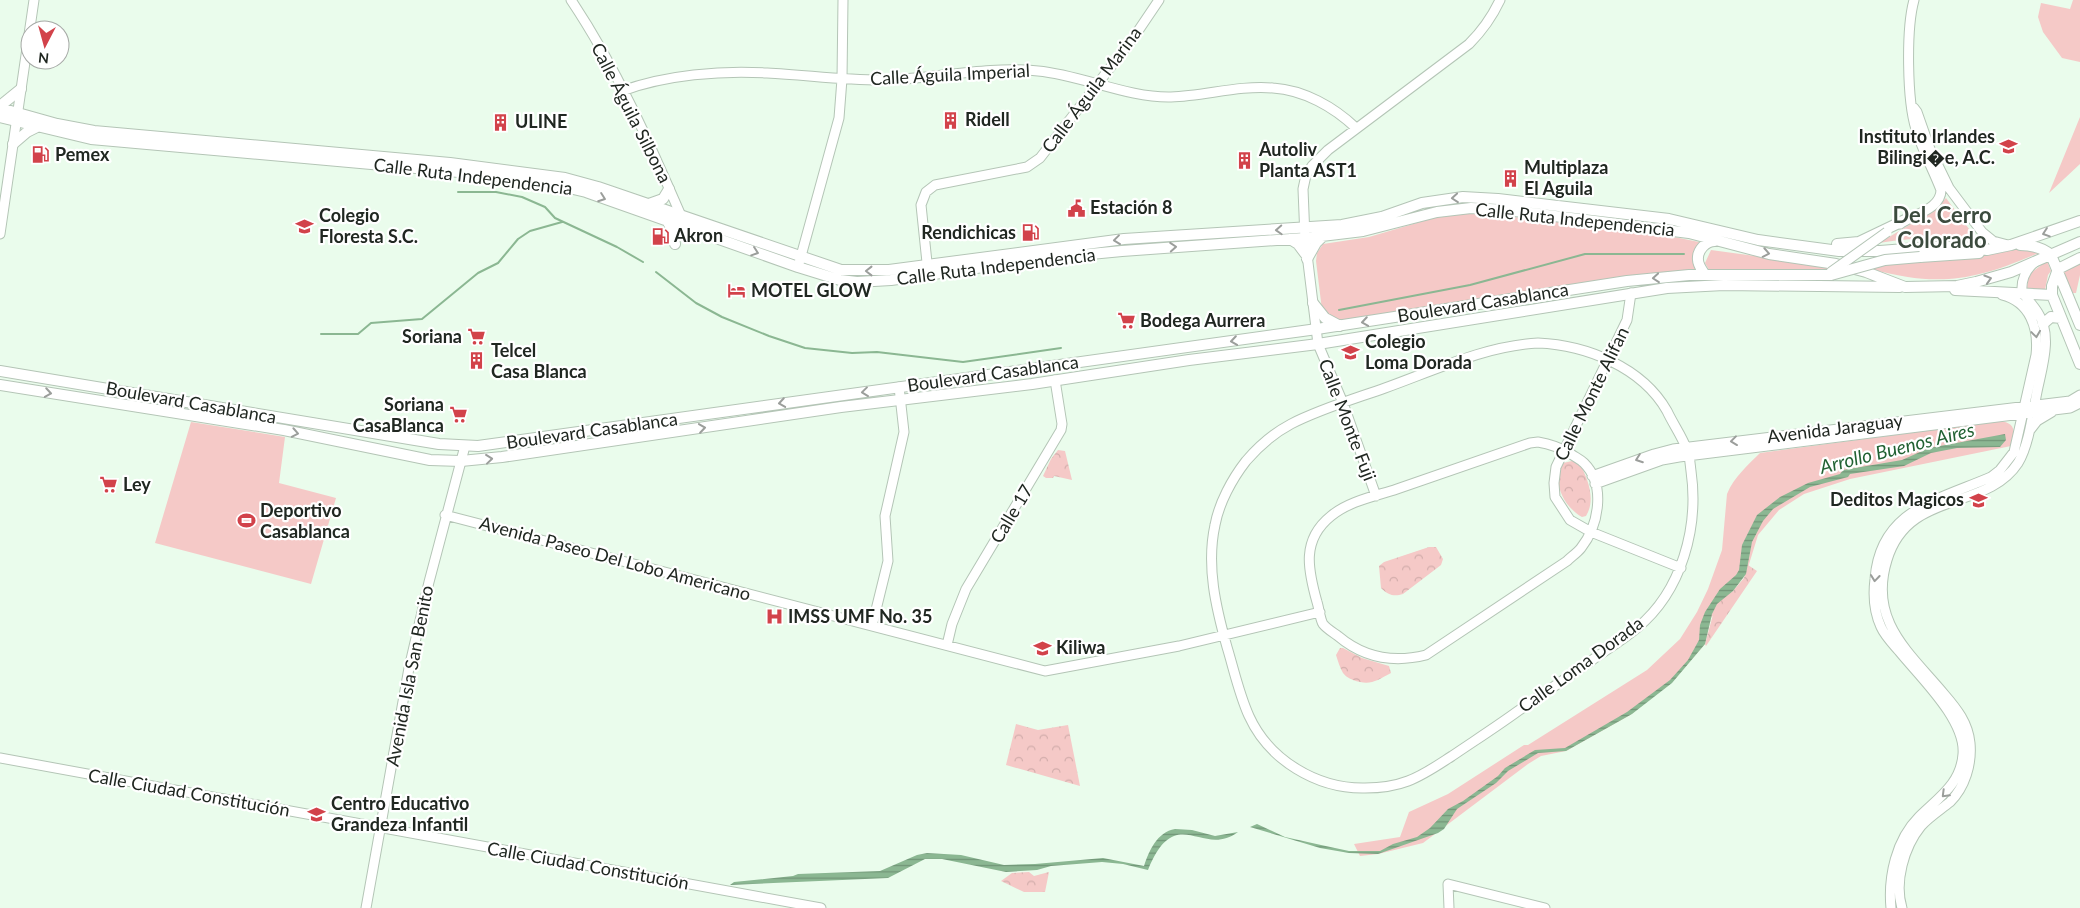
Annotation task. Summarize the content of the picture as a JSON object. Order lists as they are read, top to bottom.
{
  "streets": {
    "main road": ["Calle Ruta Independencia", "Boulevard Casablanca"],
    "street": [
      "Calle Águila Imperial",
      "Calle Águila Marina",
      "Calle Águila Silbona",
      "Calle Monte Alifan",
      "Calle Monte Fuji",
      "Avenida Jaraguay",
      "Calle 17",
      "Avenida Paseo Del Lobo Americano",
      "Calle Loma Dorada",
      "Avenida Isla San Benito",
      "Calle Ciudad Constitución"
    ]
  },
  "crossings": [
    ["Calle Águila Imperial", "Calle Águila Marina"],
    ["Calle Águila Imperial", "Calle Águila Silbona"],
    ["Calle Águila Imperial", "Calle Monte Fuji"],
    ["Calle Águila Marina", "Calle Ruta Independencia"],
    ["Calle Águila Silbona", "Calle Ruta Independencia"],
    ["Calle Ruta Independencia", "Boulevard Casablanca"],
    ["Calle Ruta Independencia", "Calle Monte Fuji"],
    ["Boulevard Casablanca", "Calle Monte Alifan"],
    ["Boulevard Casablanca", "Calle Monte Fuji"],
    ["Boulevard Casablanca", "Calle 17"],
    ["Boulevard Casablanca", "Avenida Isla San Benito"],
    ["Calle Monte Alifan", "Calle Loma Dorada"],
    ["Calle Monte Fuji", "Calle Loma Dorada"],
    ["Avenida Jaraguay", "Calle Loma Dorada"],
    ["Calle 17", "Avenida Paseo Del Lobo Americano"],
    ["Avenida Paseo Del Lobo Americano", "Calle Loma Dorada"],
    ["Avenida Paseo Del Lobo Americano", "Avenida Isla San Benito"],
    ["Avenida Isla San Benito", "Calle Ciudad Constitución"]
  ],
  "districts": ["Del. Cerro Colorado"],
  "water": ["Arrollo Buenos Aires"],
  "places": {
    "building": [
      "Ridell",
      "ULINE",
      "Autoliv Planta AST1",
      "Multiplaza El Aguila",
      "Telcel Casa Blanca"
    ],
    "school or university": [
      "Instituto Irlandes Bilingi�e, A.C.",
      "Colegio Floresta S.C.",
      "Colegio Loma Dorada",
      "Deditos Magicos",
      "Kiliwa",
      "Centro Educativo Grandeza Infantil"
    ],
    "fuel station": ["Pemex", "Rendichicas", "Akron"],
    "public building": ["Estación 8"],
    "hotel": ["MOTEL GLOW"],
    "supermarket": [
      "Bodega Aurrera",
      "Soriana",
      "Soriana CasaBlanca",
      "Ley"
    ],
    "sports": ["Deportivo Casablanca"],
    "hospital": ["IMSS UMF No. 35"]
  },
  "north": "bottom"
}
